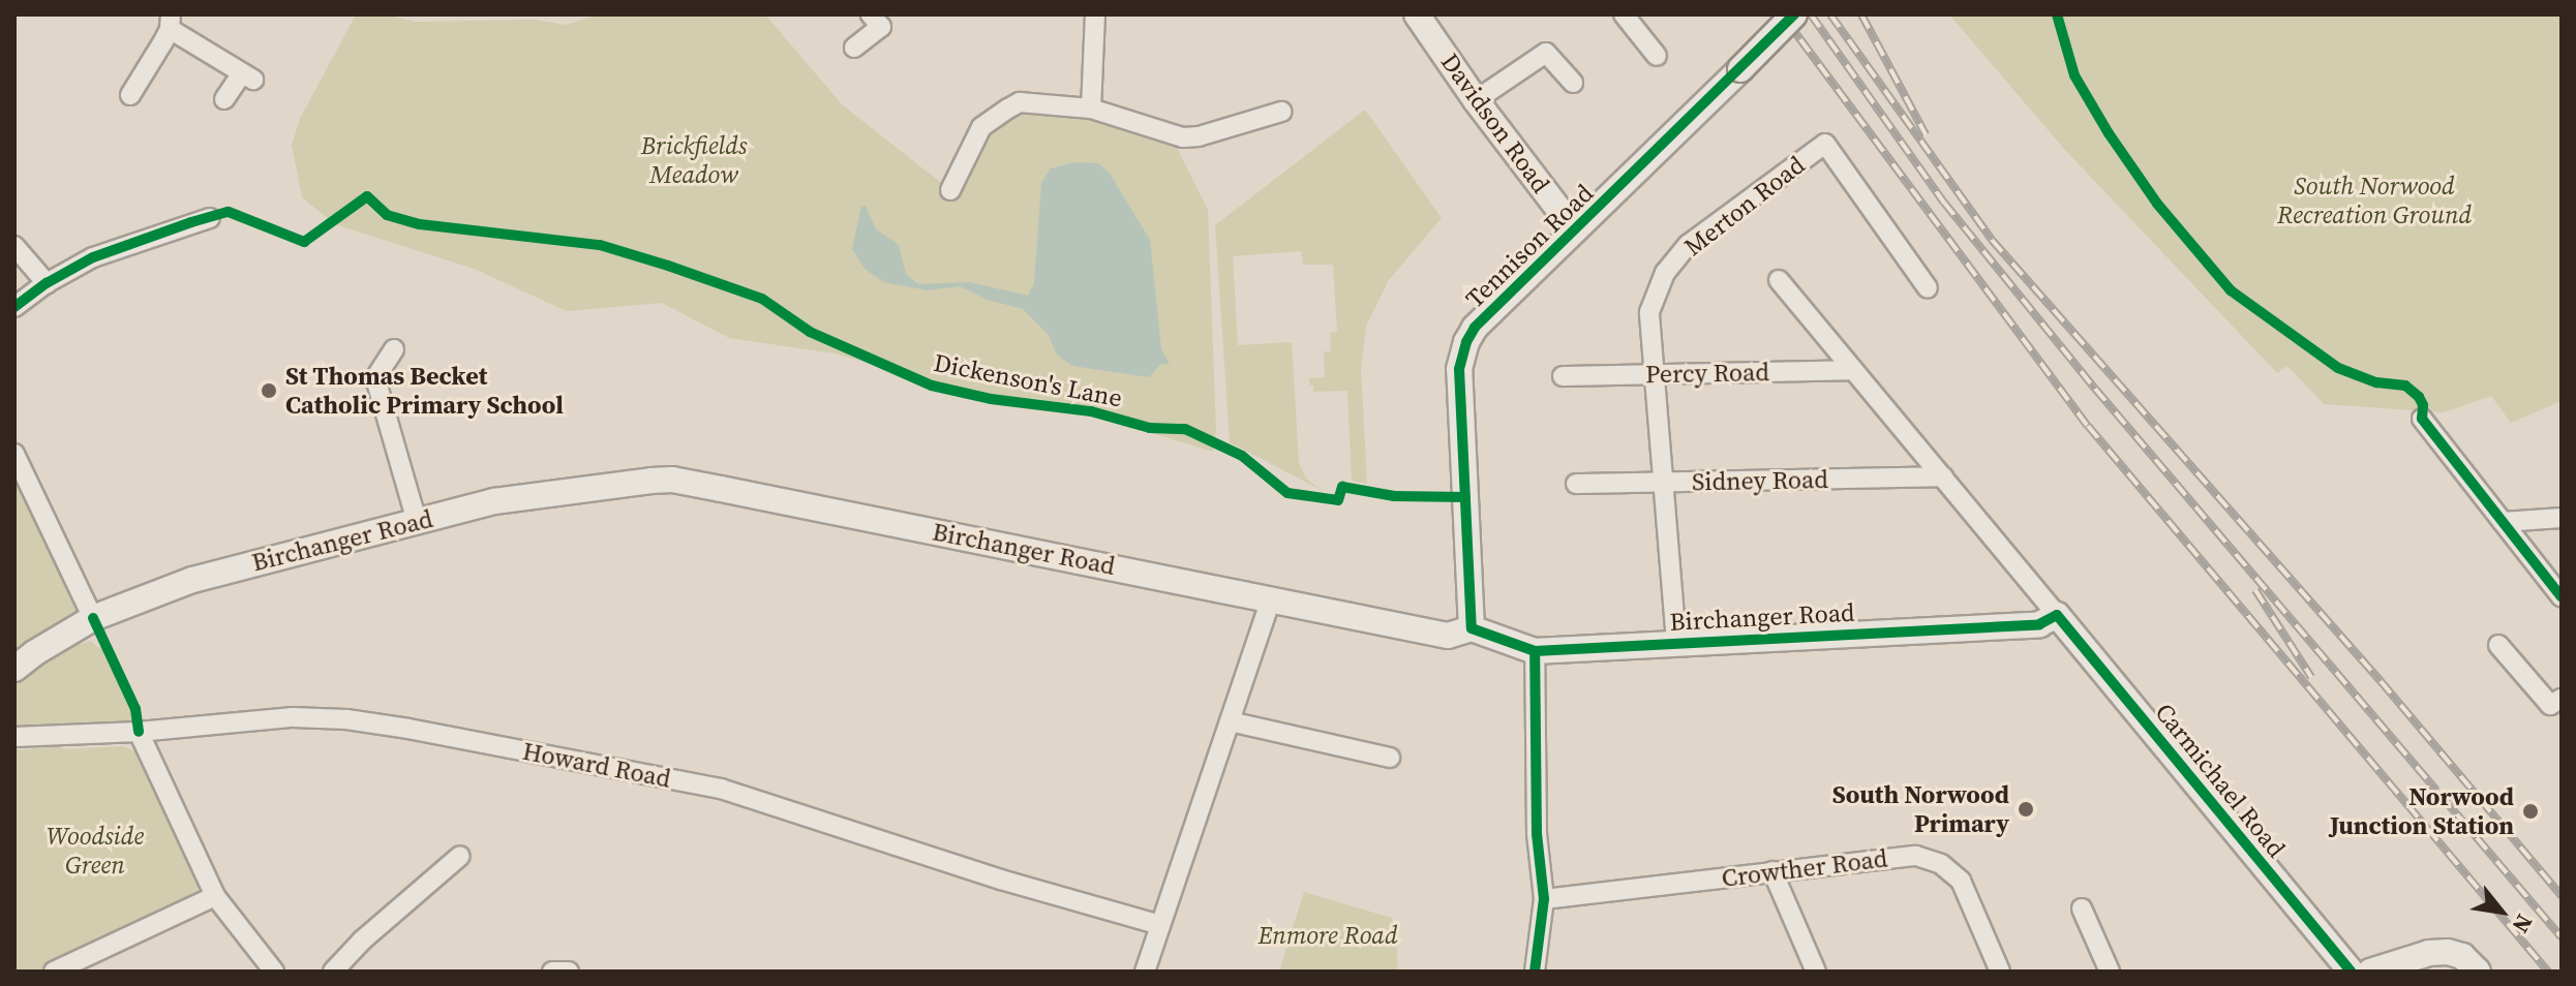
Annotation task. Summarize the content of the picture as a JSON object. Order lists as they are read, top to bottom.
{
  "streets": {
    "street": [
      "Davidson Road",
      "Merton Road",
      "Tennison Road",
      "Percy Road",
      "Sidney Road",
      "Birchanger Road",
      "Howard Road",
      "Carmichael Road",
      "Crowther Road"
    ],
    "cycle path": ["Dickenson's Lane"]
  },
  "crossings": [
    ["Davidson Road", "Tennison Road"],
    ["Merton Road", "Percy Road"],
    ["Merton Road", "Sidney Road"],
    ["Merton Road", "Birchanger Road"],
    ["Tennison Road", "Birchanger Road"],
    ["Percy Road", "Carmichael Road"],
    ["Sidney Road", "Carmichael Road"],
    ["Birchanger Road", "Carmichael Road"]
  ],
  "parks": [
    "Brickfields Meadow",
    "South Norwood Recreation Ground",
    "Woodside Green",
    "Enmore Road"
  ],
  "places": ["St Thomas Becket Catholic Primary School", "South Norwood Primary", "Norwood Junction Station"],
  "north": "bottom right"
}
